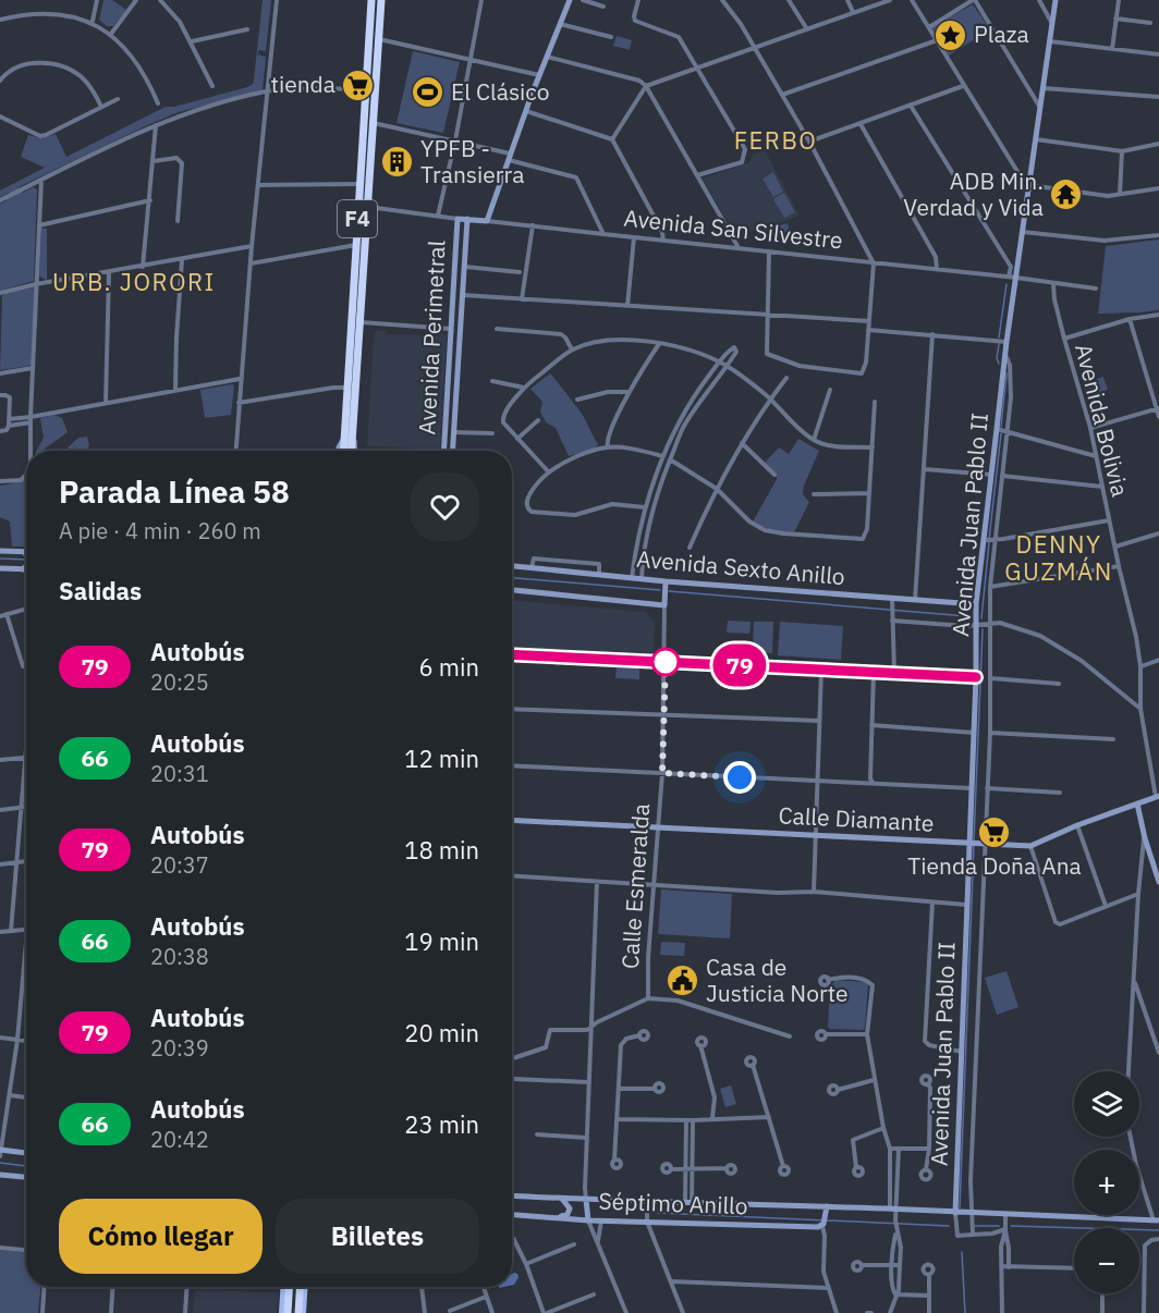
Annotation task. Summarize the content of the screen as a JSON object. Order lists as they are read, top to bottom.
{
  "streets": {
    "highway": ["F4"],
    "street": [
      "Avenida San Silvestre",
      "Avenida Perimetral",
      "Avenida Bolivia",
      "Avenida Juan Pablo II",
      "Avenida Sexto Anillo",
      "Calle Diamante",
      "Calle Esmeralda",
      "Séptimo Anillo"
    ]
  },
  "crossings": [
    ["F4", "Avenida San Silvestre"],
    ["Avenida San Silvestre", "Avenida Perimetral"],
    ["Avenida San Silvestre", "Avenida Bolivia"],
    ["Avenida San Silvestre", "Avenida Juan Pablo II"],
    ["Avenida Bolivia", "Calle Diamante"],
    ["Avenida Juan Pablo II", "Avenida Sexto Anillo"],
    ["Avenida Juan Pablo II", "Calle Diamante"],
    ["Avenida Juan Pablo II", "Séptimo Anillo"],
    ["Avenida Sexto Anillo", "Calle Esmeralda"],
    ["Calle Diamante", "Calle Esmeralda"]
  ],
  "districts": ["FERBO", "URB. JORORI", "DENNY GUZMÁN"],
  "places": {
    "place": ["Plaza"],
    "supermarket": ["tienda", "Tienda Doña Ana"],
    "sports": ["El Clásico"],
    "building": ["YPFB - Transierra"],
    "temple": ["ADB Min. Verdad y Vida"],
    "public building": ["Casa de Justicia Norte"]
  },
  "lines": ["bus line 79"],
  "page": {
    "on_map": "79",
    "heading": [
      ["Parada Línea 58", "A pie · 4 min · 260 m"],
      "Salidas"
    ],
    "list": [
      {
        "mark": "79",
        "name": "Autobús",
        "note": "20:25",
        "value": "6 min"
      },
      {
        "mark": "66",
        "name": "Autobús",
        "note": "20:31",
        "value": "12 min"
      },
      {
        "mark": "79",
        "name": "Autobús",
        "note": "20:37",
        "value": "18 min"
      },
      {
        "mark": "66",
        "name": "Autobús",
        "note": "20:38",
        "value": "19 min"
      },
      {
        "mark": "79",
        "name": "Autobús",
        "note": "20:39",
        "value": "20 min"
      },
      {
        "mark": "66",
        "name": "Autobús",
        "note": "20:42",
        "value": "23 min"
      }
    ],
    "map_buttons": ["+", "−"],
    "buttons": ["Cómo llegar", "Billetes"]
  }
}
